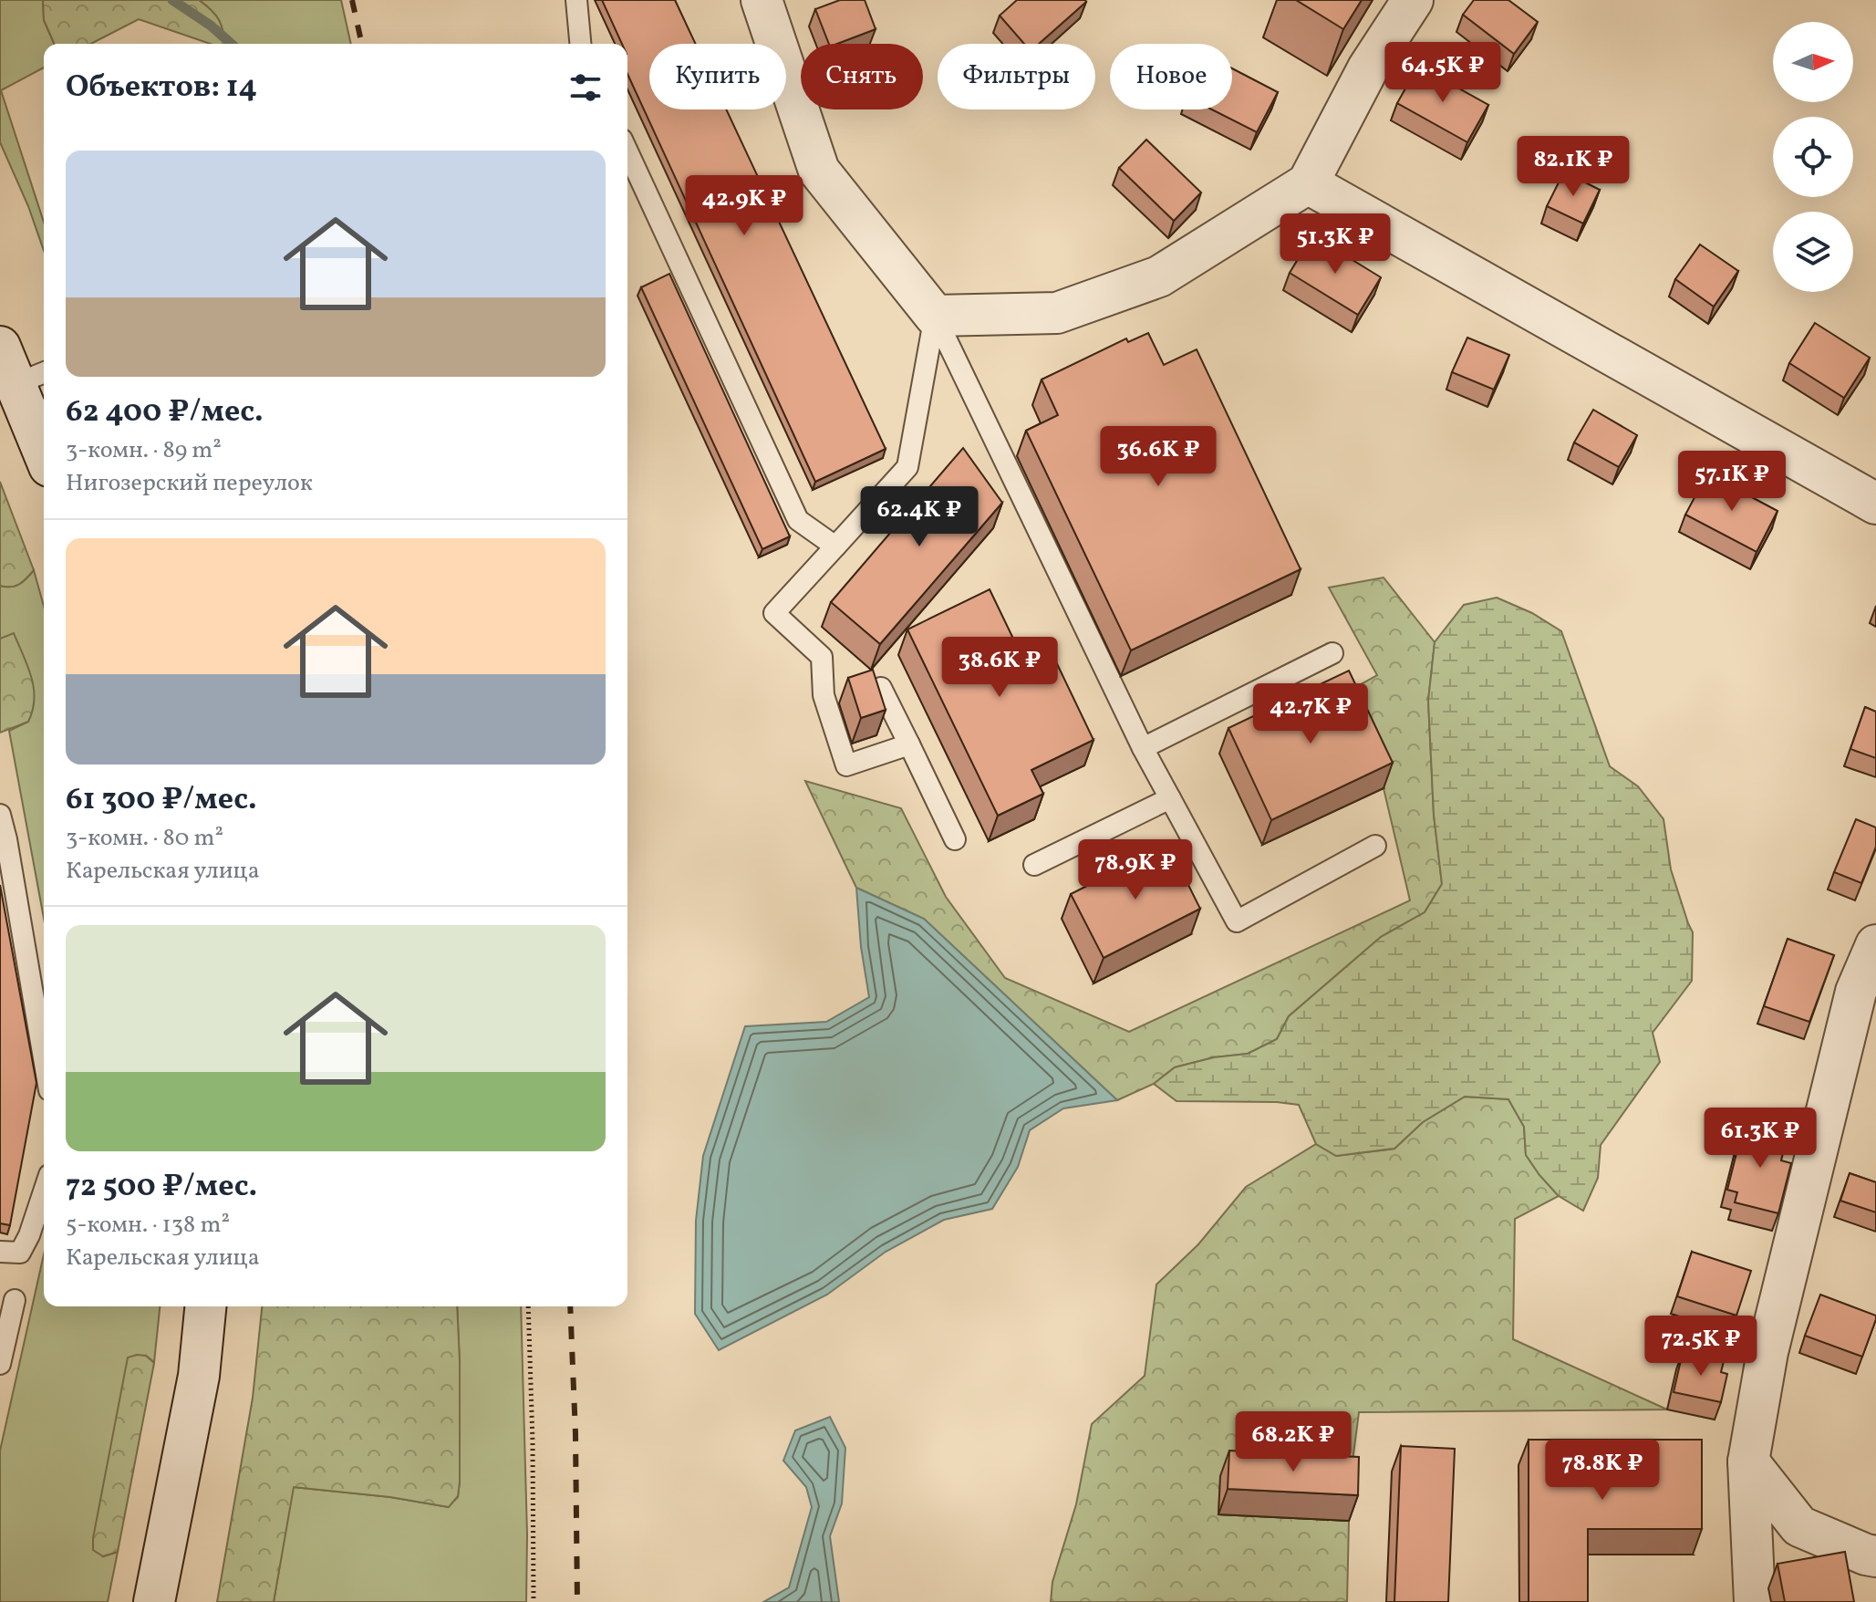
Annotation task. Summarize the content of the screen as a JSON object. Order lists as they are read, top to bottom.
{
  "north": "right",
  "page": {
    "price": [
      "64.5K ₽",
      "82.1K ₽",
      "42.9K ₽",
      "51.3K ₽",
      "36.6K ₽",
      "57.1K ₽",
      "62.4K ₽",
      "38.6K ₽",
      "42.7K ₽",
      "78.9K ₽",
      "61.3K ₽",
      "72.5K ₽",
      "68.2K ₽",
      "78.8K ₽"
    ],
    "chip": [
      "Купить",
      "Снять",
      "Фильтры",
      "Новое"
    ],
    "heading": "Объектов: 14",
    "list": [
      {
        "name": "62 400 ₽/мес.",
        "note": "3-комн. · 89 m² · Нигозерский переулок"
      },
      {
        "name": "61 300 ₽/мес.",
        "note": "3-комн. · 80 m² · Карельская улица"
      },
      {
        "name": "72 500 ₽/мес.",
        "note": "5-комн. · 138 m² · Карельская улица"
      }
    ]
  }
}
